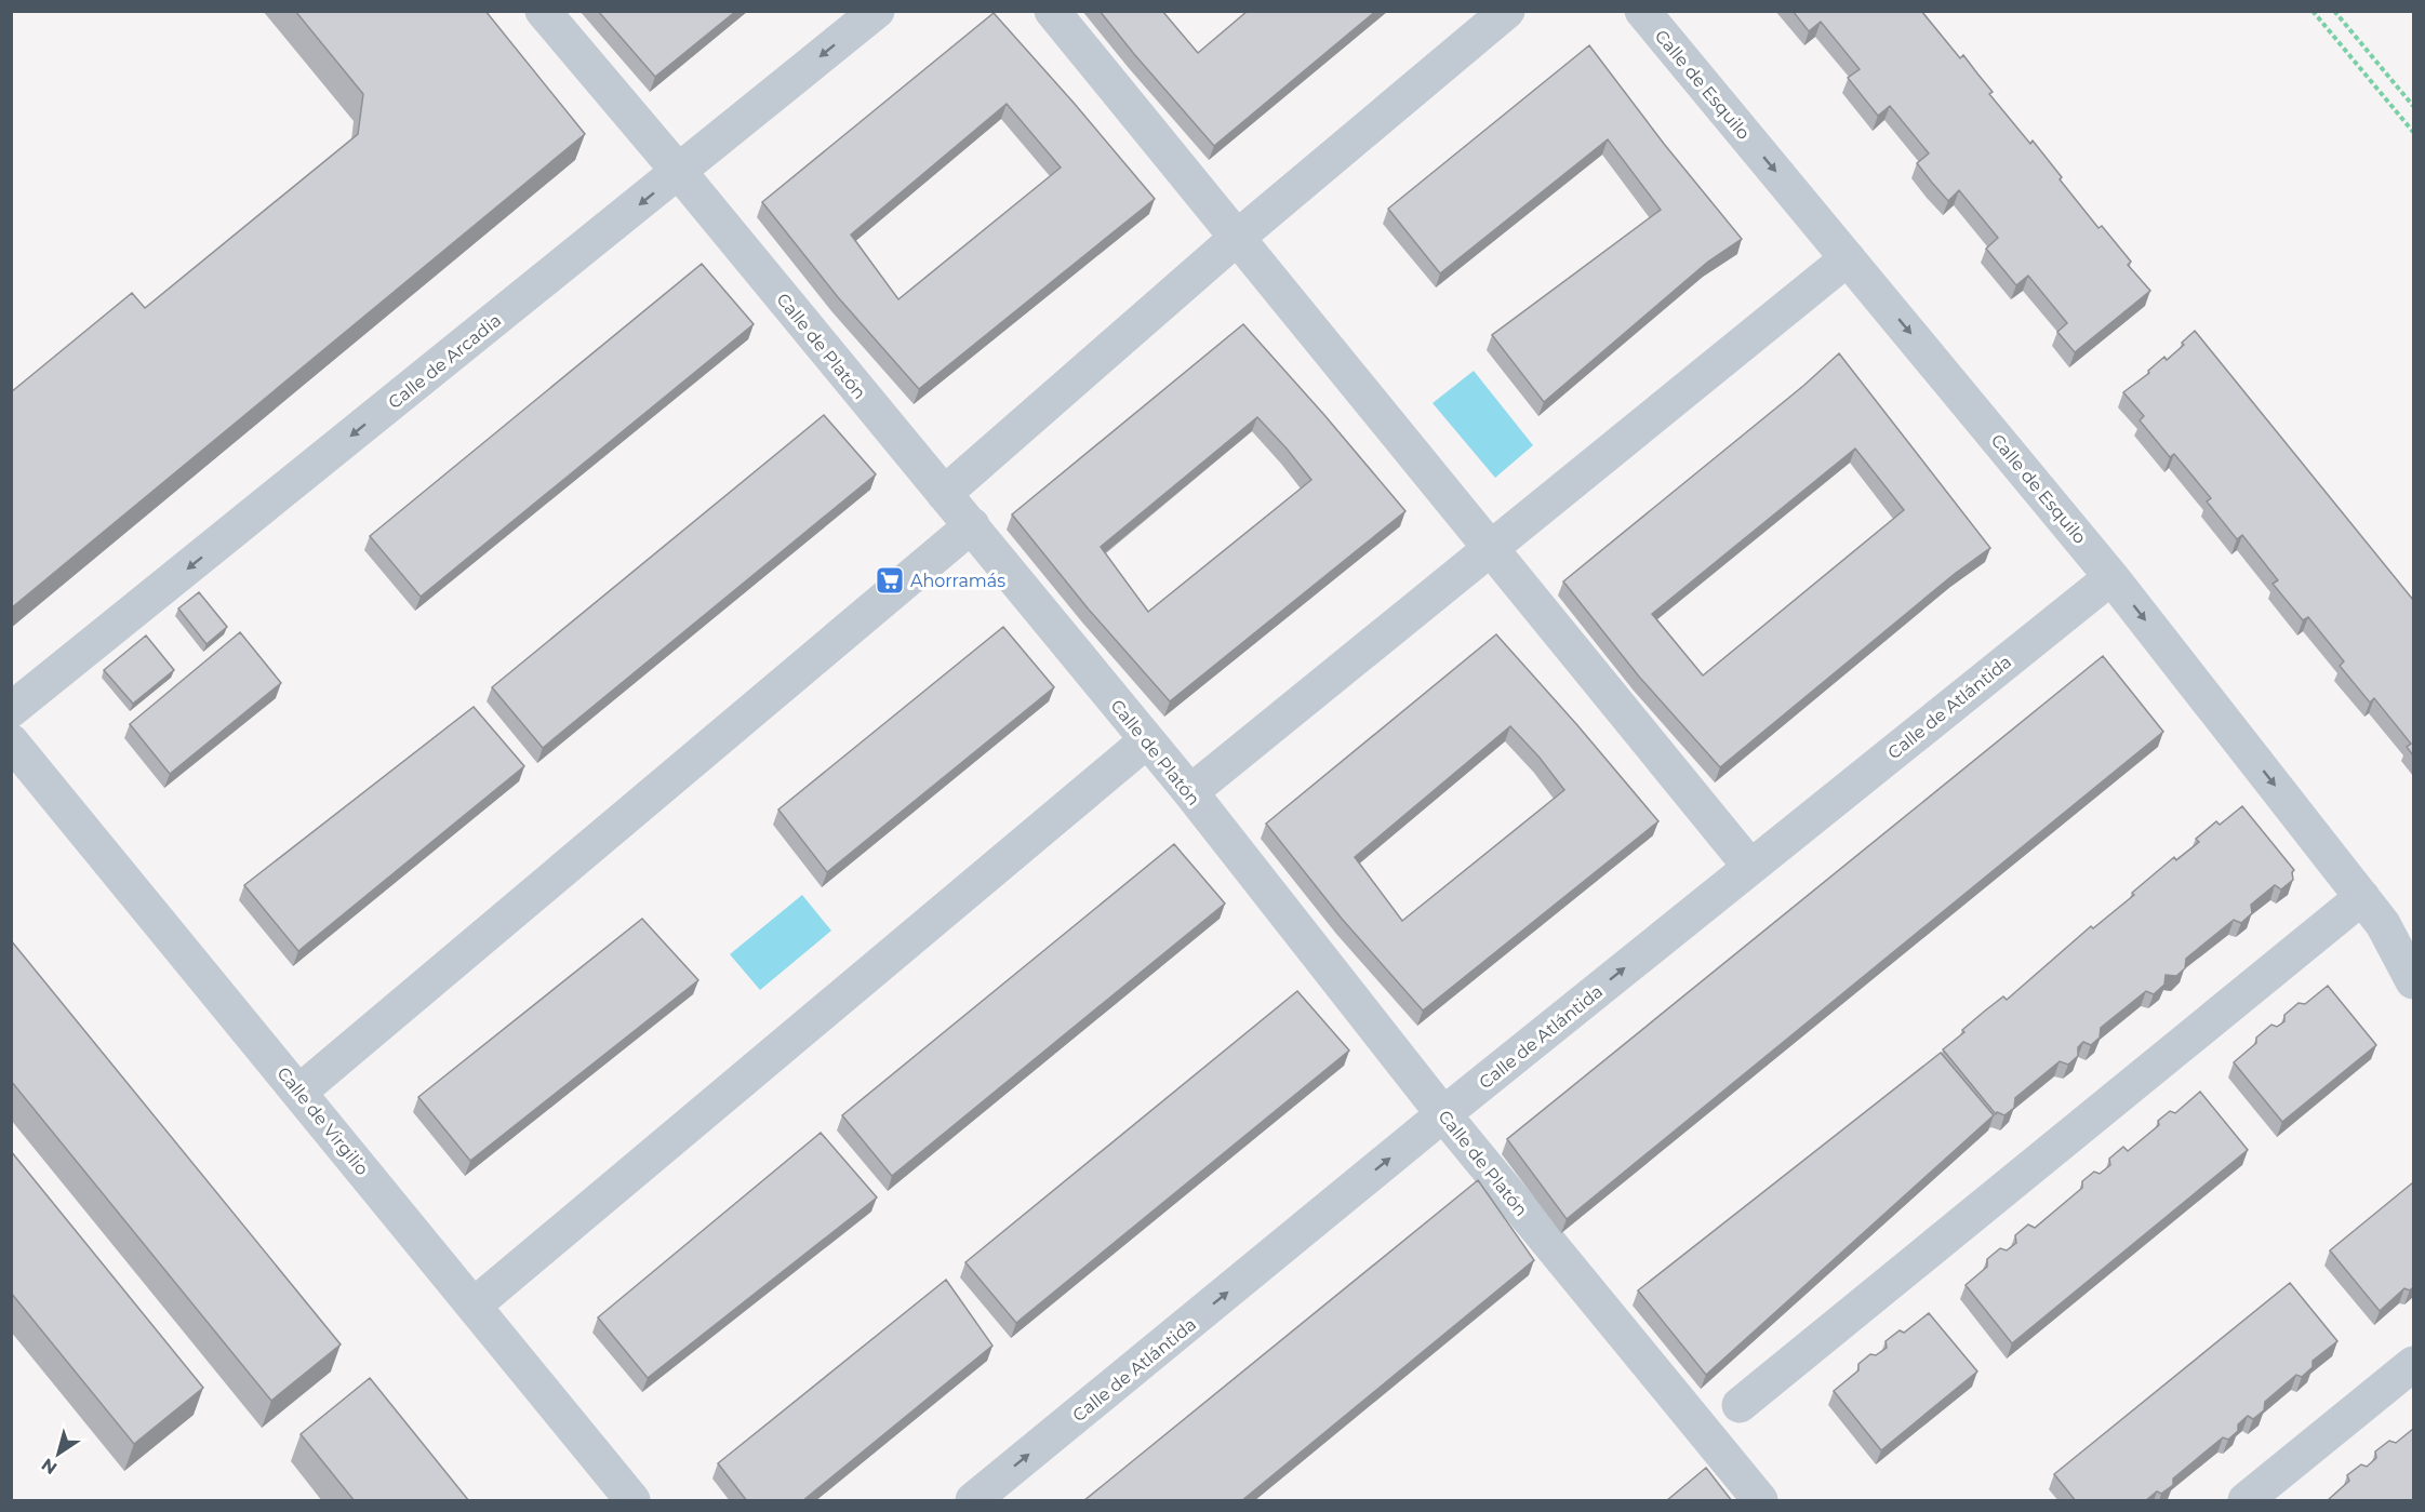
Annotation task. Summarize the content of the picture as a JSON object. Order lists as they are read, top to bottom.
{
  "streets": {
    "street": [
      "Calle de Esquilo",
      "Calle de Platón",
      "Calle de Arcadia",
      "Calle de Atlántida",
      "Calle de Virgilio"
    ]
  },
  "crossings": [
    ["Calle de Esquilo", "Calle de Atlántida"],
    ["Calle de Platón", "Calle de Arcadia"],
    ["Calle de Platón", "Calle de Atlántida"]
  ],
  "one_way": ["Calle de Esquilo", "Calle de Arcadia", "Calle de Atlántida"],
  "places": {
    "supermarket": ["Ahorramás"]
  },
  "north": "bottom left"
}
